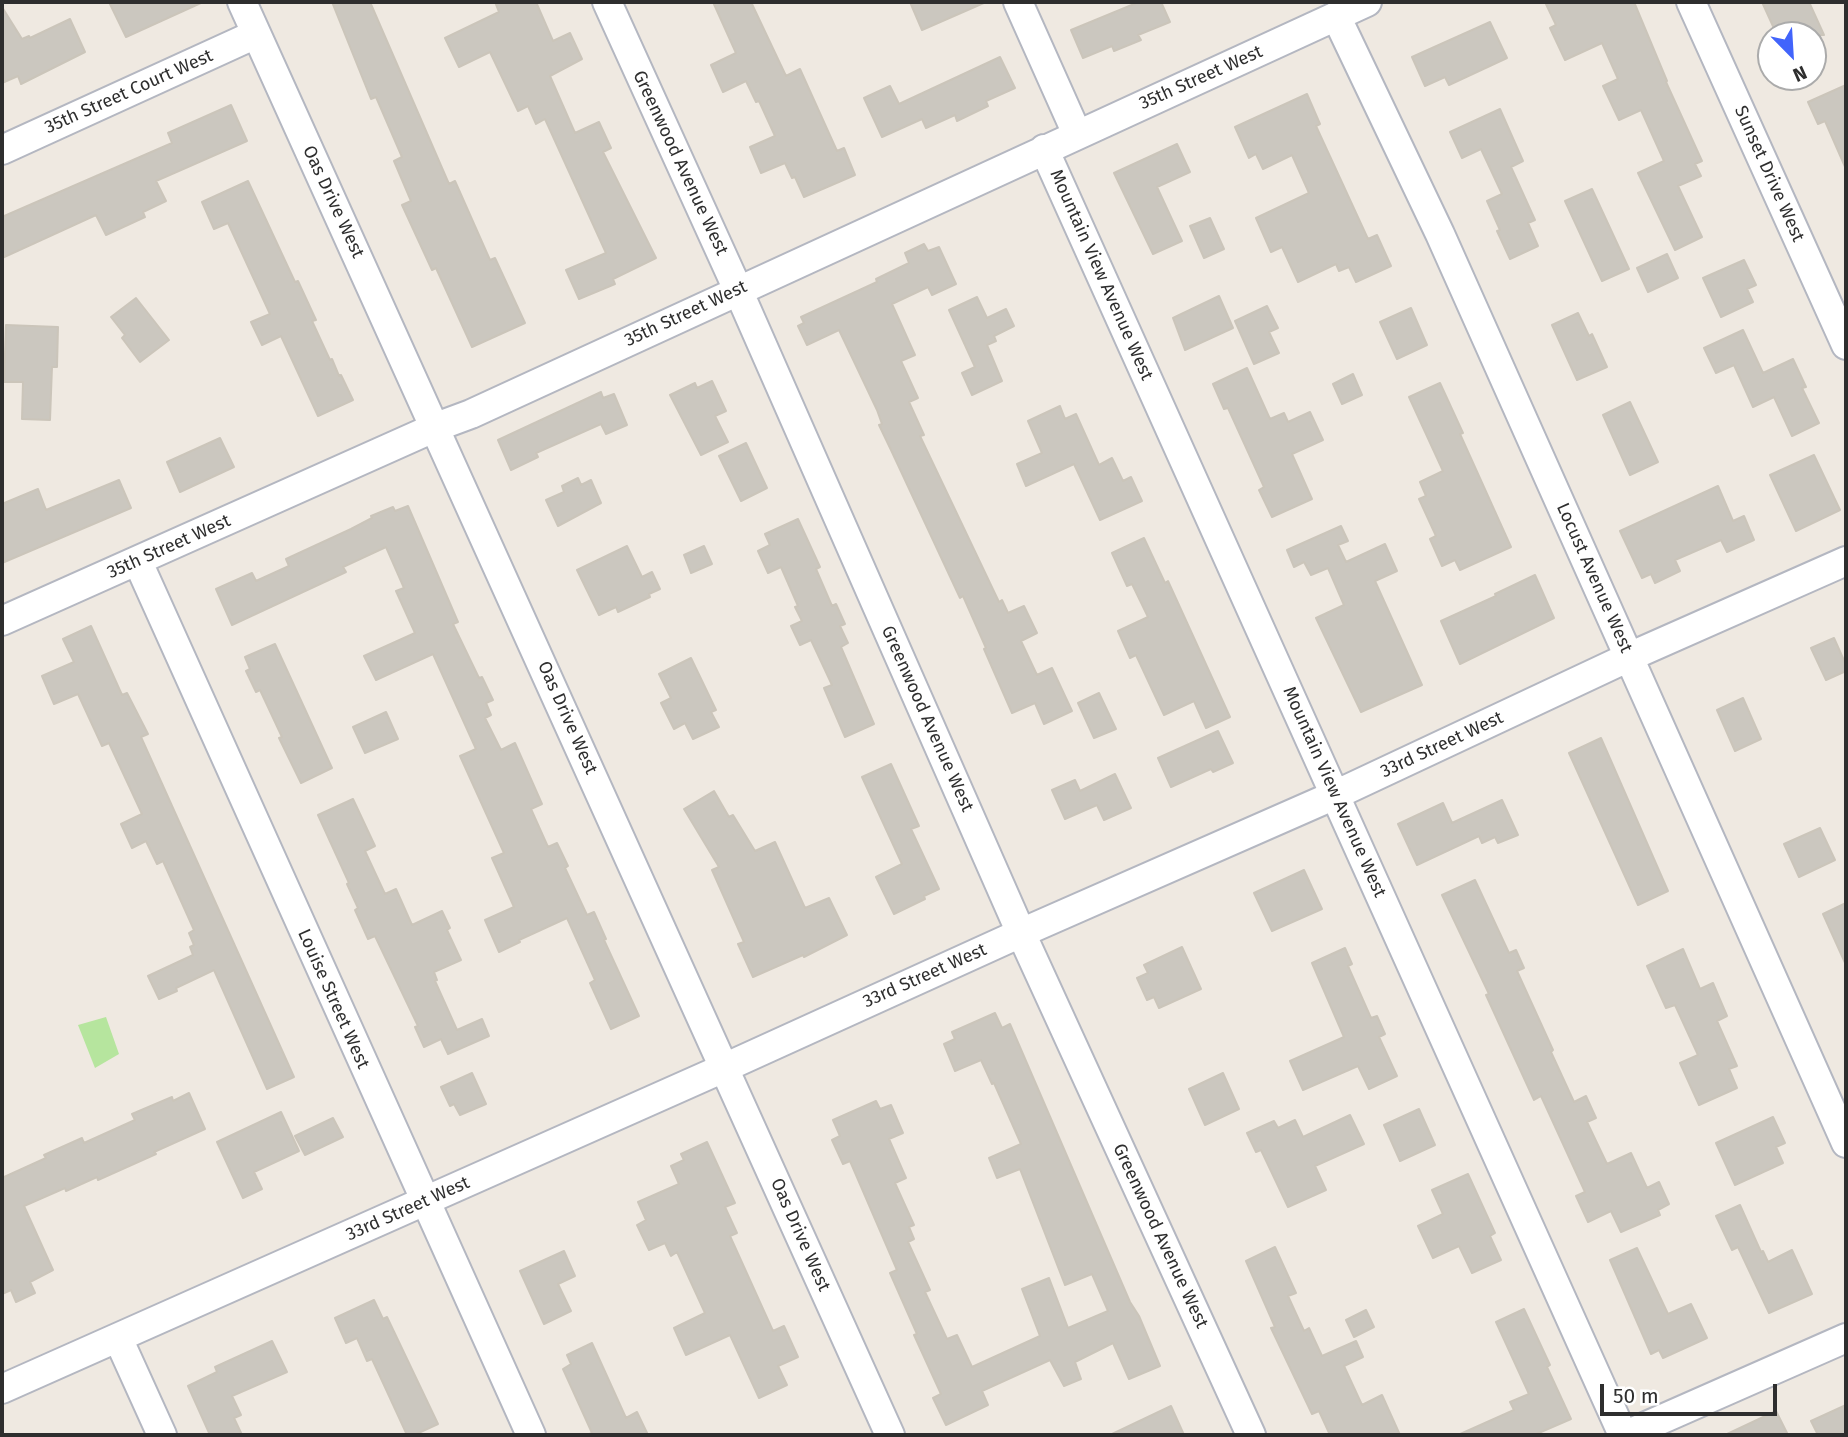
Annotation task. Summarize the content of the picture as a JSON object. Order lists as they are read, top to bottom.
{
  "streets": {
    "street": [
      "35th Street West",
      "35th Street Court West",
      "Greenwood Avenue West",
      "Sunset Drive West",
      "Oas Drive West",
      "Mountain View Avenue West",
      "Locust Avenue West",
      "33rd Street West",
      "Louise Street West"
    ]
  },
  "crossings": [
    ["35th Street West", "Greenwood Avenue West"],
    ["35th Street West", "Oas Drive West"],
    ["35th Street West", "Mountain View Avenue West"],
    ["35th Street West", "Locust Avenue West"],
    ["35th Street West", "Louise Street West"],
    ["35th Street Court West", "Oas Drive West"],
    ["Greenwood Avenue West", "33rd Street West"],
    ["Oas Drive West", "33rd Street West"],
    ["Mountain View Avenue West", "33rd Street West"],
    ["Locust Avenue West", "33rd Street West"],
    ["33rd Street West", "Louise Street West"]
  ],
  "scale_bar": "50 m",
  "north": "bottom right"
}
